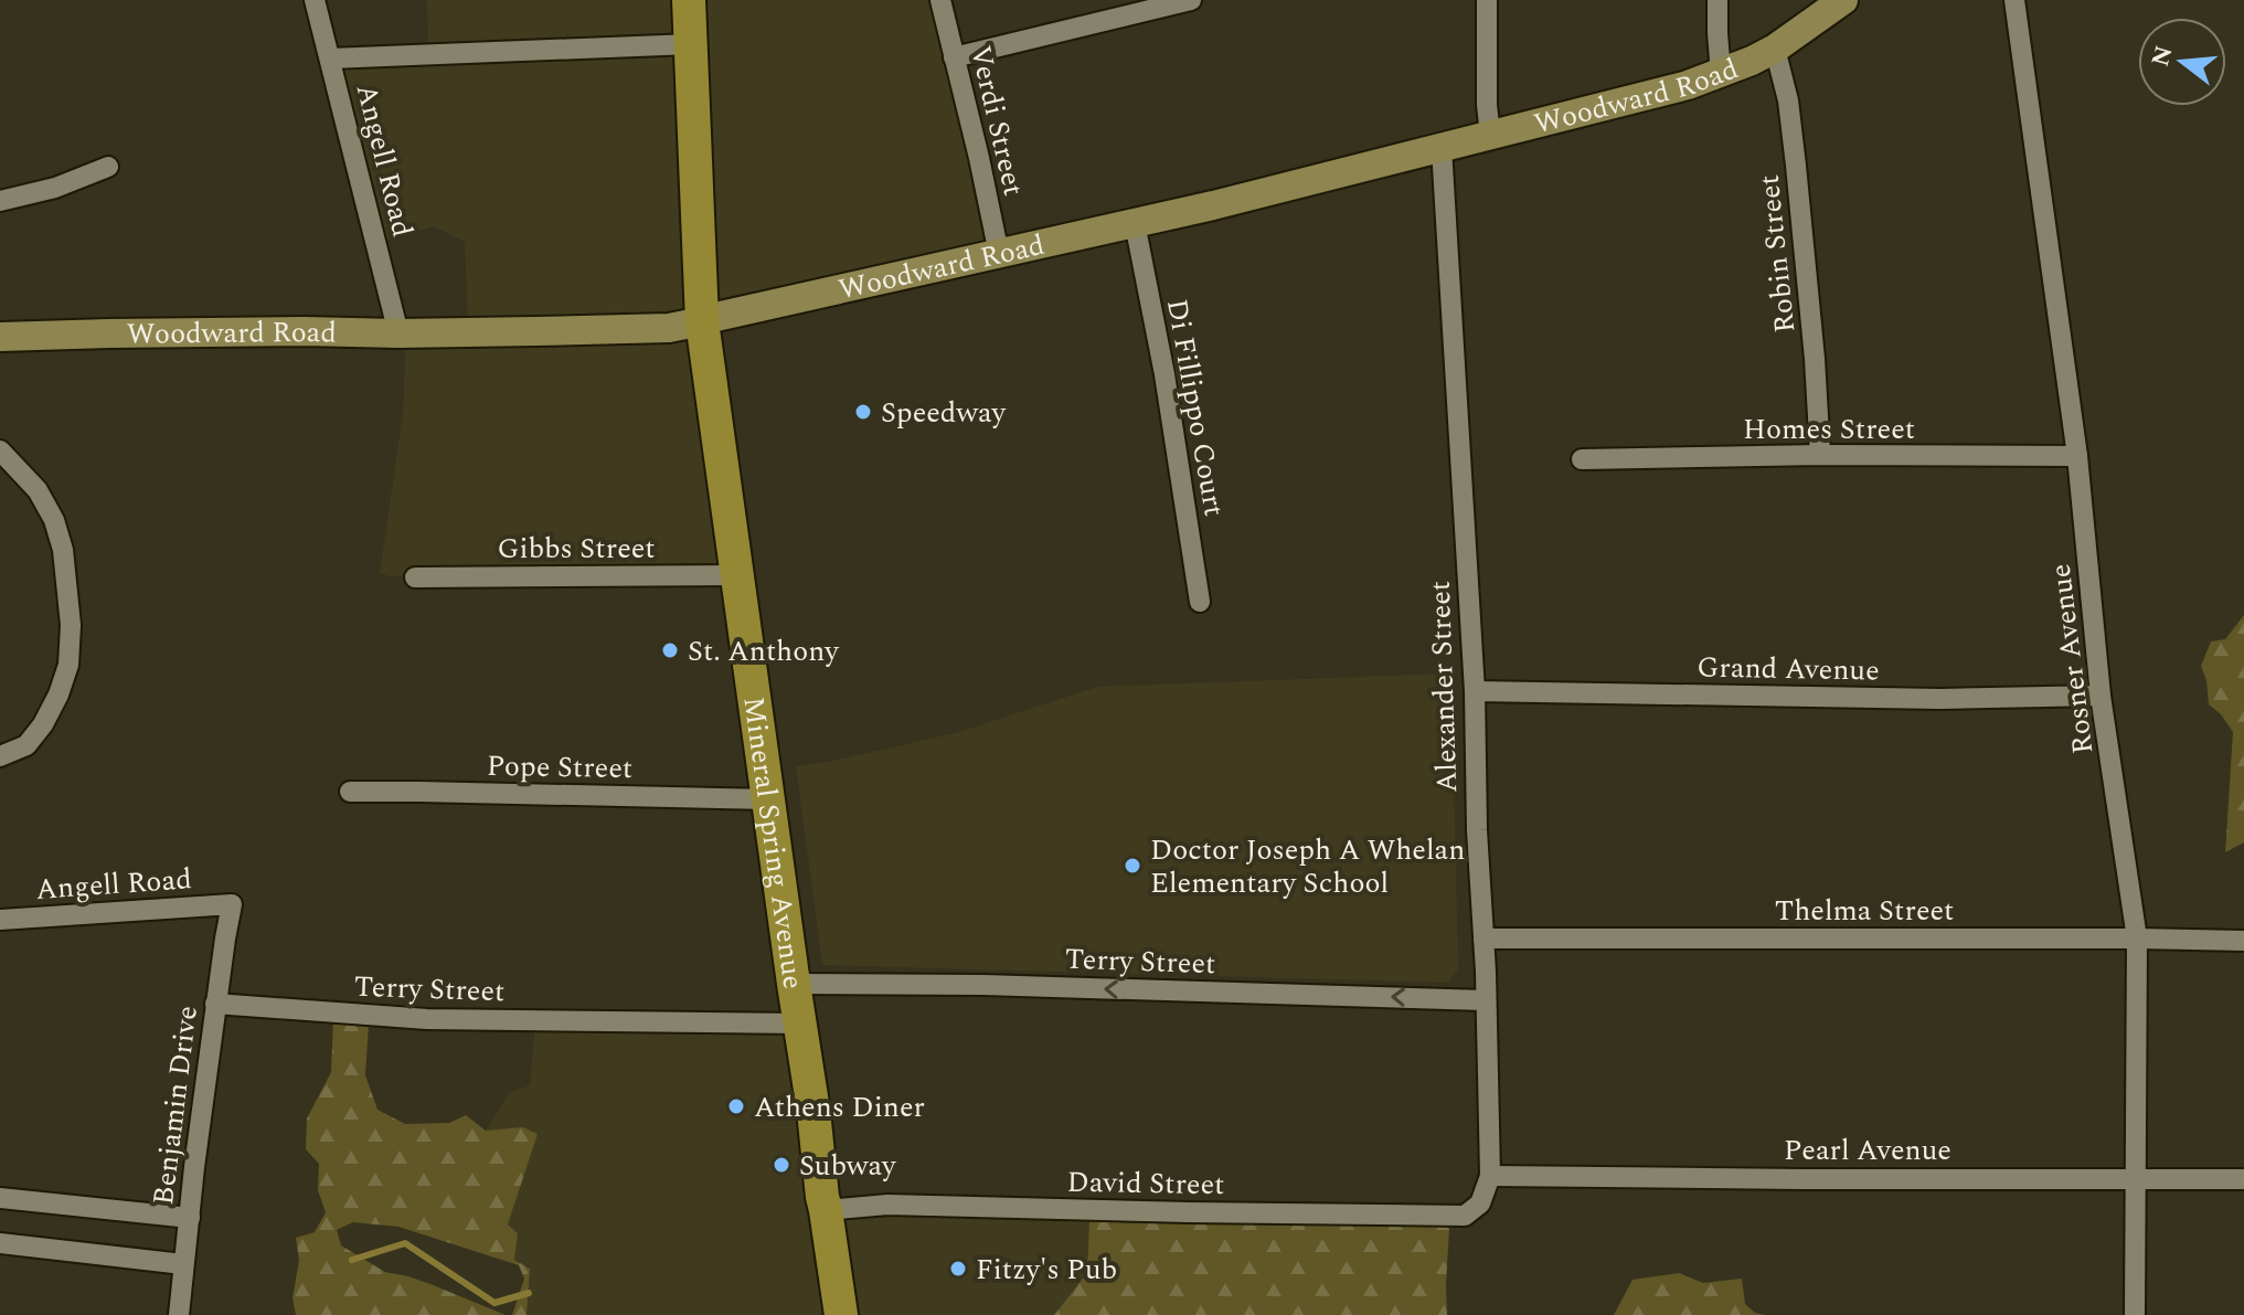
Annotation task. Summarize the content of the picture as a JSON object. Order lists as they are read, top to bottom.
{
  "streets": {
    "main road": ["Mineral Spring Avenue"],
    "street": [
      "Woodward Road",
      "Verdi Street",
      "Angell Road",
      "Robin Street",
      "Di Fillippo Court",
      "Homes Street",
      "Gibbs Street",
      "Rosner Avenue",
      "Grand Avenue",
      "Alexander Street",
      "Pope Street",
      "Thelma Street",
      "Terry Street",
      "Benjamin Drive",
      "Pearl Avenue",
      "David Street"
    ]
  },
  "crossings": [
    ["Woodward Road", "Verdi Street"],
    ["Woodward Road", "Angell Road"],
    ["Woodward Road", "Robin Street"],
    ["Woodward Road", "Di Fillippo Court"],
    ["Woodward Road", "Alexander Street"],
    ["Woodward Road", "Mineral Spring Avenue"],
    ["Angell Road", "Benjamin Drive"],
    ["Robin Street", "Homes Street"],
    ["Homes Street", "Rosner Avenue"],
    ["Gibbs Street", "Mineral Spring Avenue"],
    ["Rosner Avenue", "Grand Avenue"],
    ["Rosner Avenue", "Thelma Street"],
    ["Rosner Avenue", "Pearl Avenue"],
    ["Grand Avenue", "Alexander Street"],
    ["Alexander Street", "Thelma Street"],
    ["Alexander Street", "Terry Street"],
    ["Alexander Street", "Pearl Avenue"],
    ["Alexander Street", "David Street"],
    ["Pope Street", "Mineral Spring Avenue"],
    ["Mineral Spring Avenue", "Terry Street"],
    ["Mineral Spring Avenue", "David Street"],
    ["Terry Street", "Benjamin Drive"],
    ["Pearl Avenue", "David Street"]
  ],
  "one_way": ["Terry Street"],
  "places": [
    "Speedway",
    "St. Anthony",
    "Doctor Joseph A Whelan Elementary School",
    "Athens Diner",
    "Subway",
    "Fitzy's Pub"
  ],
  "north": "left"
}
